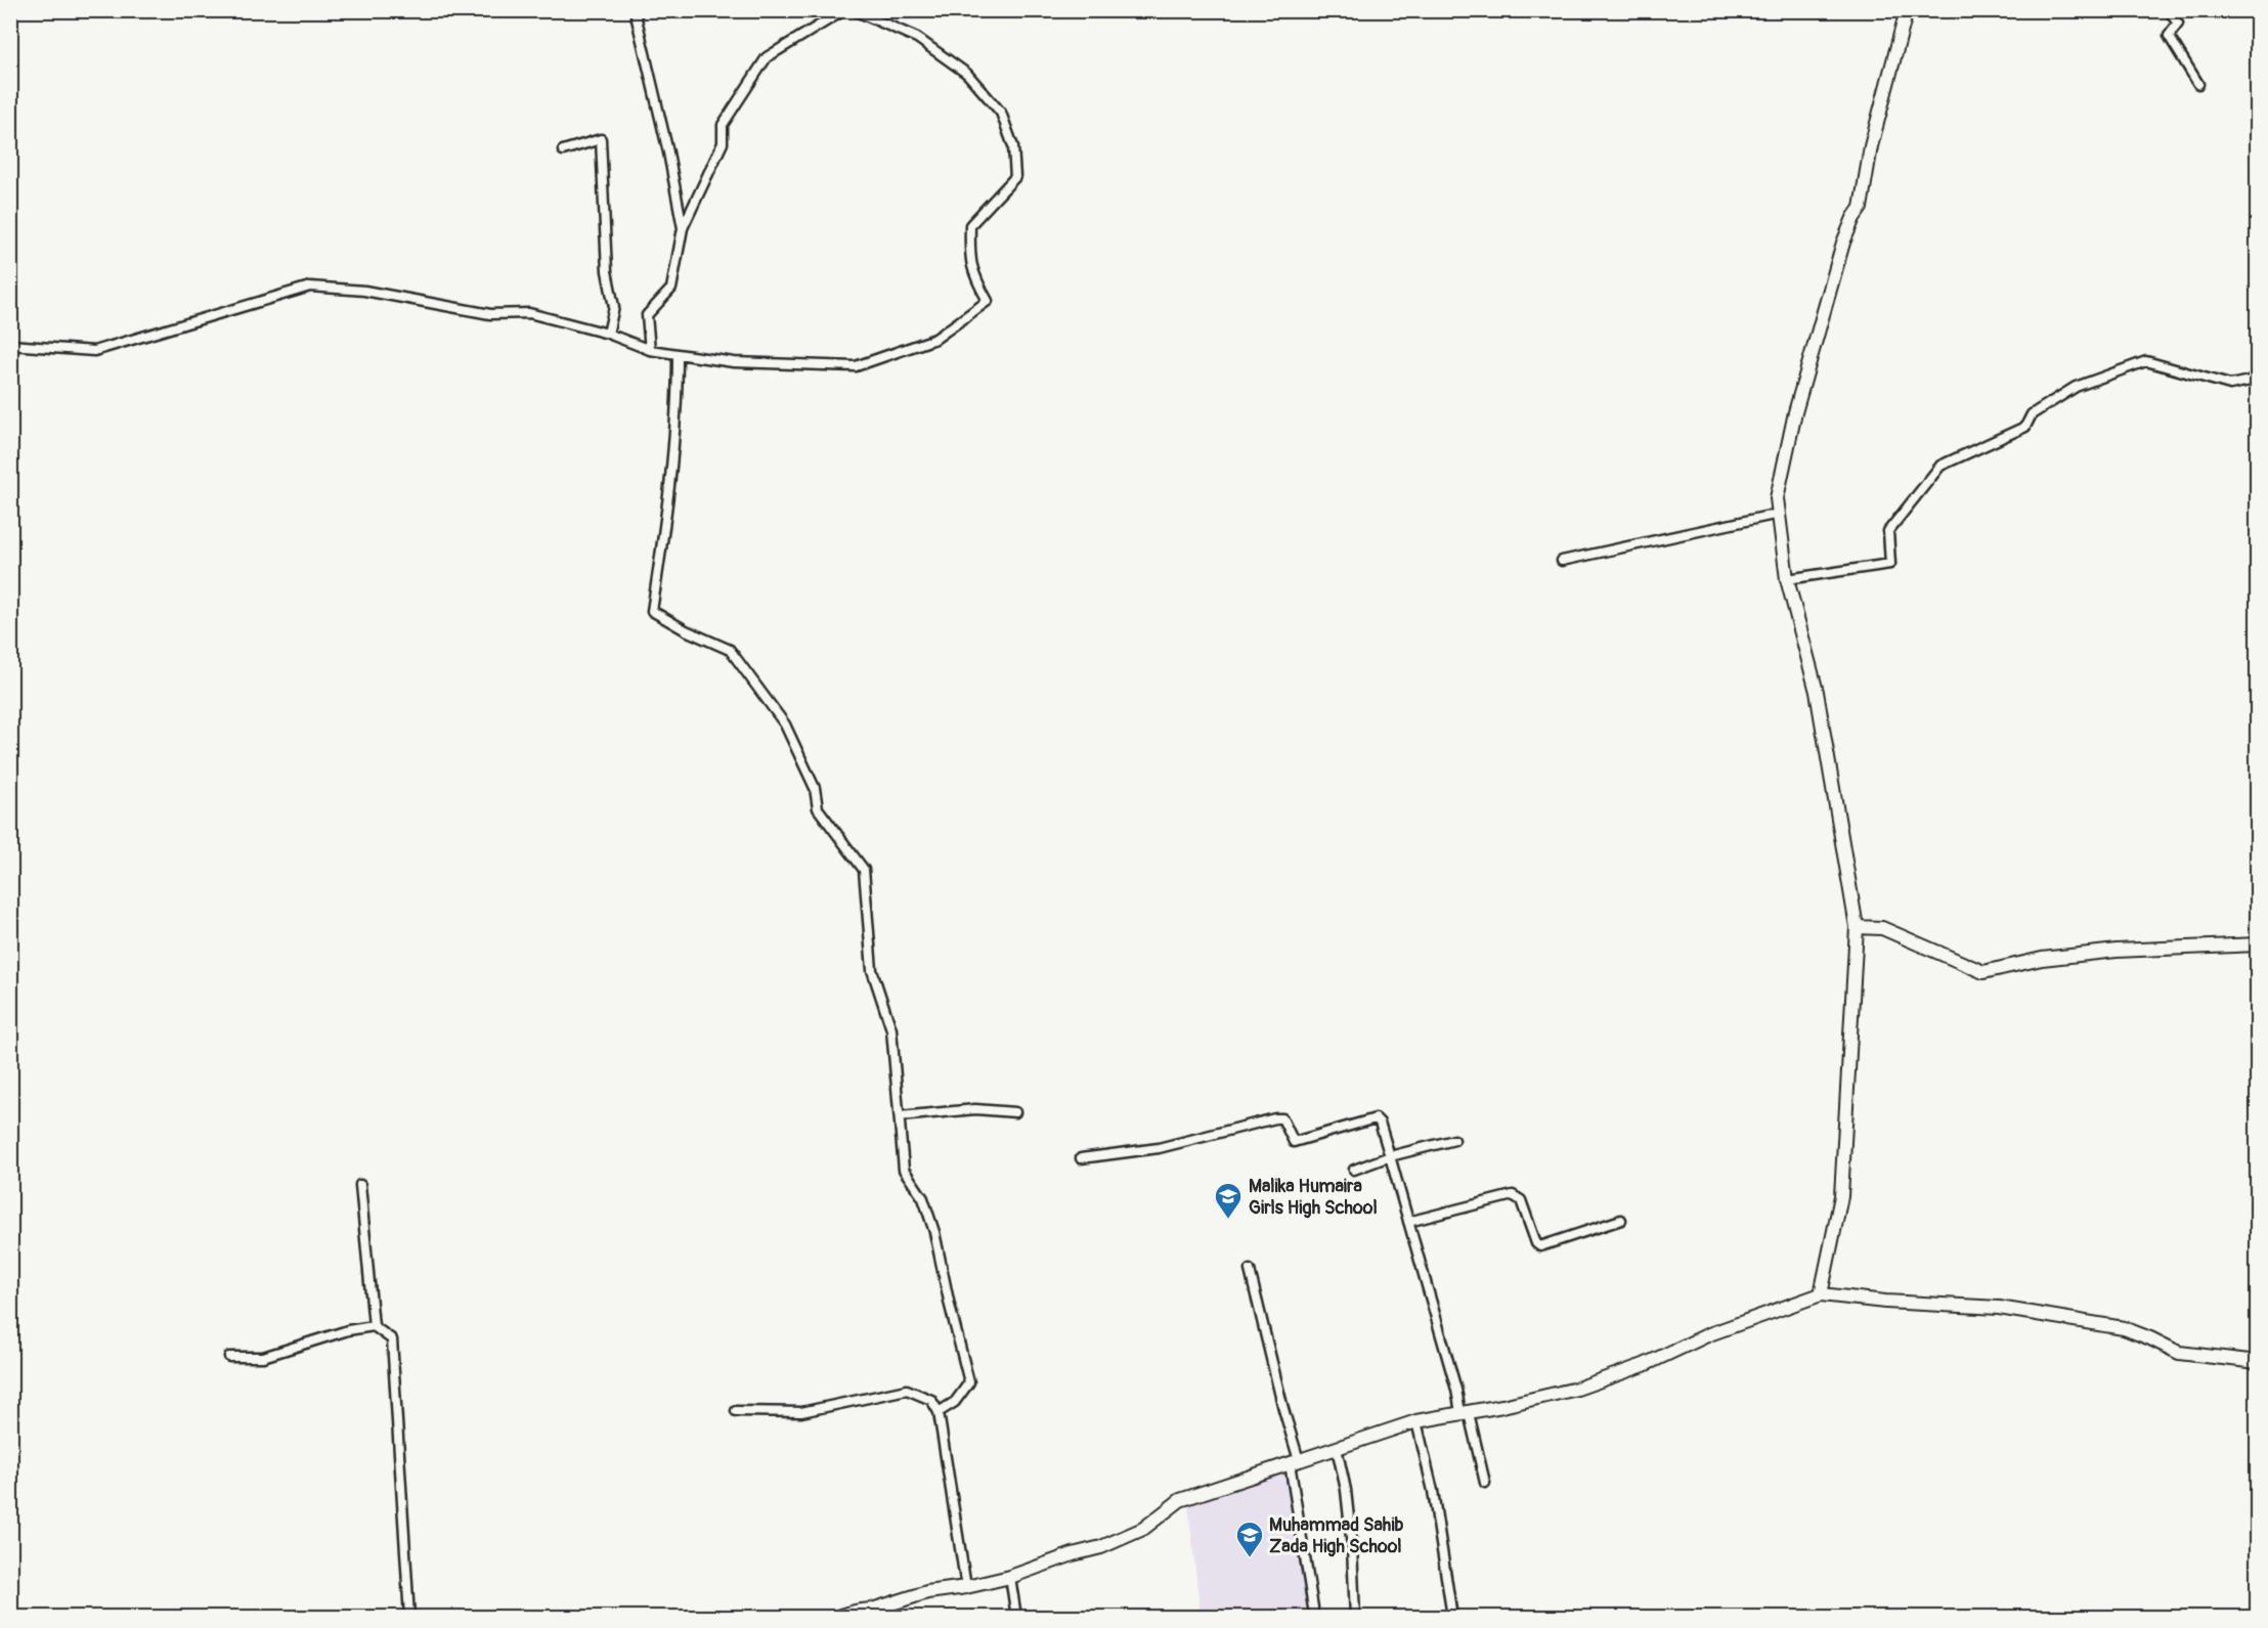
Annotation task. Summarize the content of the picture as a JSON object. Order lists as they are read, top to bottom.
{
  "places": {
    "school or university": ["Malika Humaira Girls High School", "Muhammad Sahib Zada High School"]
  }
}
